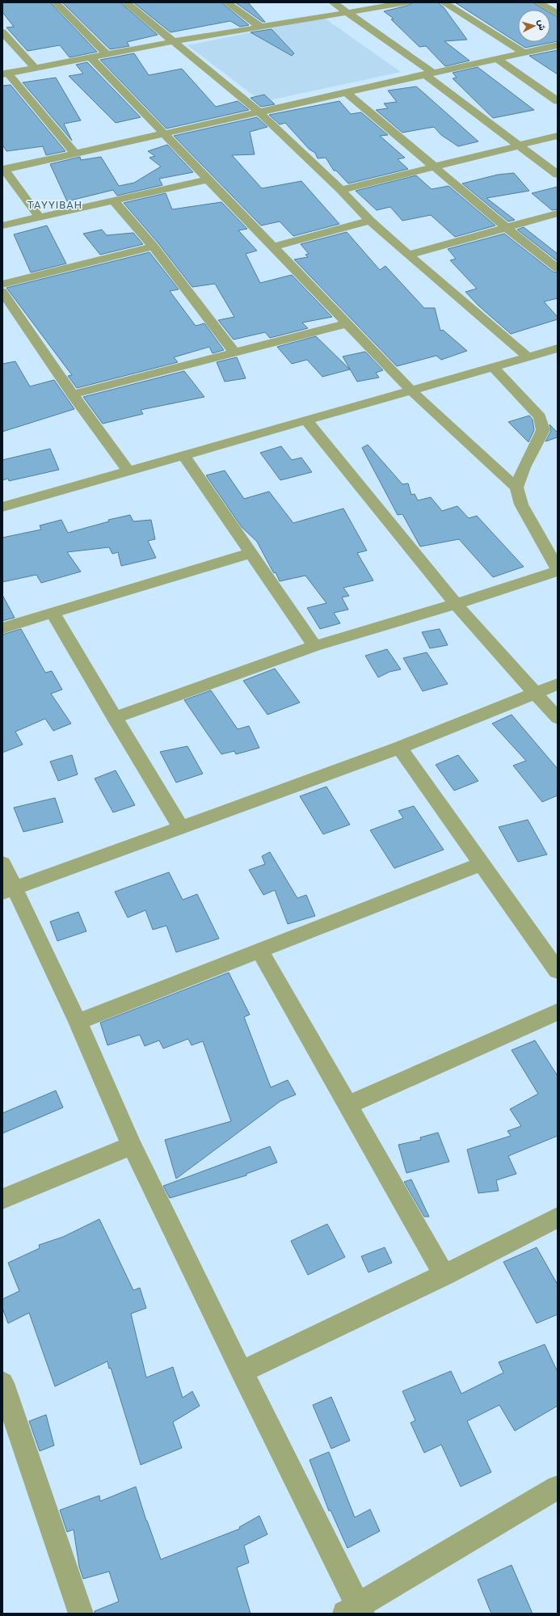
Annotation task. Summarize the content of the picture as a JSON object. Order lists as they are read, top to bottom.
{
  "districts": ["TAYYIBAH"],
  "north": "right"
}
